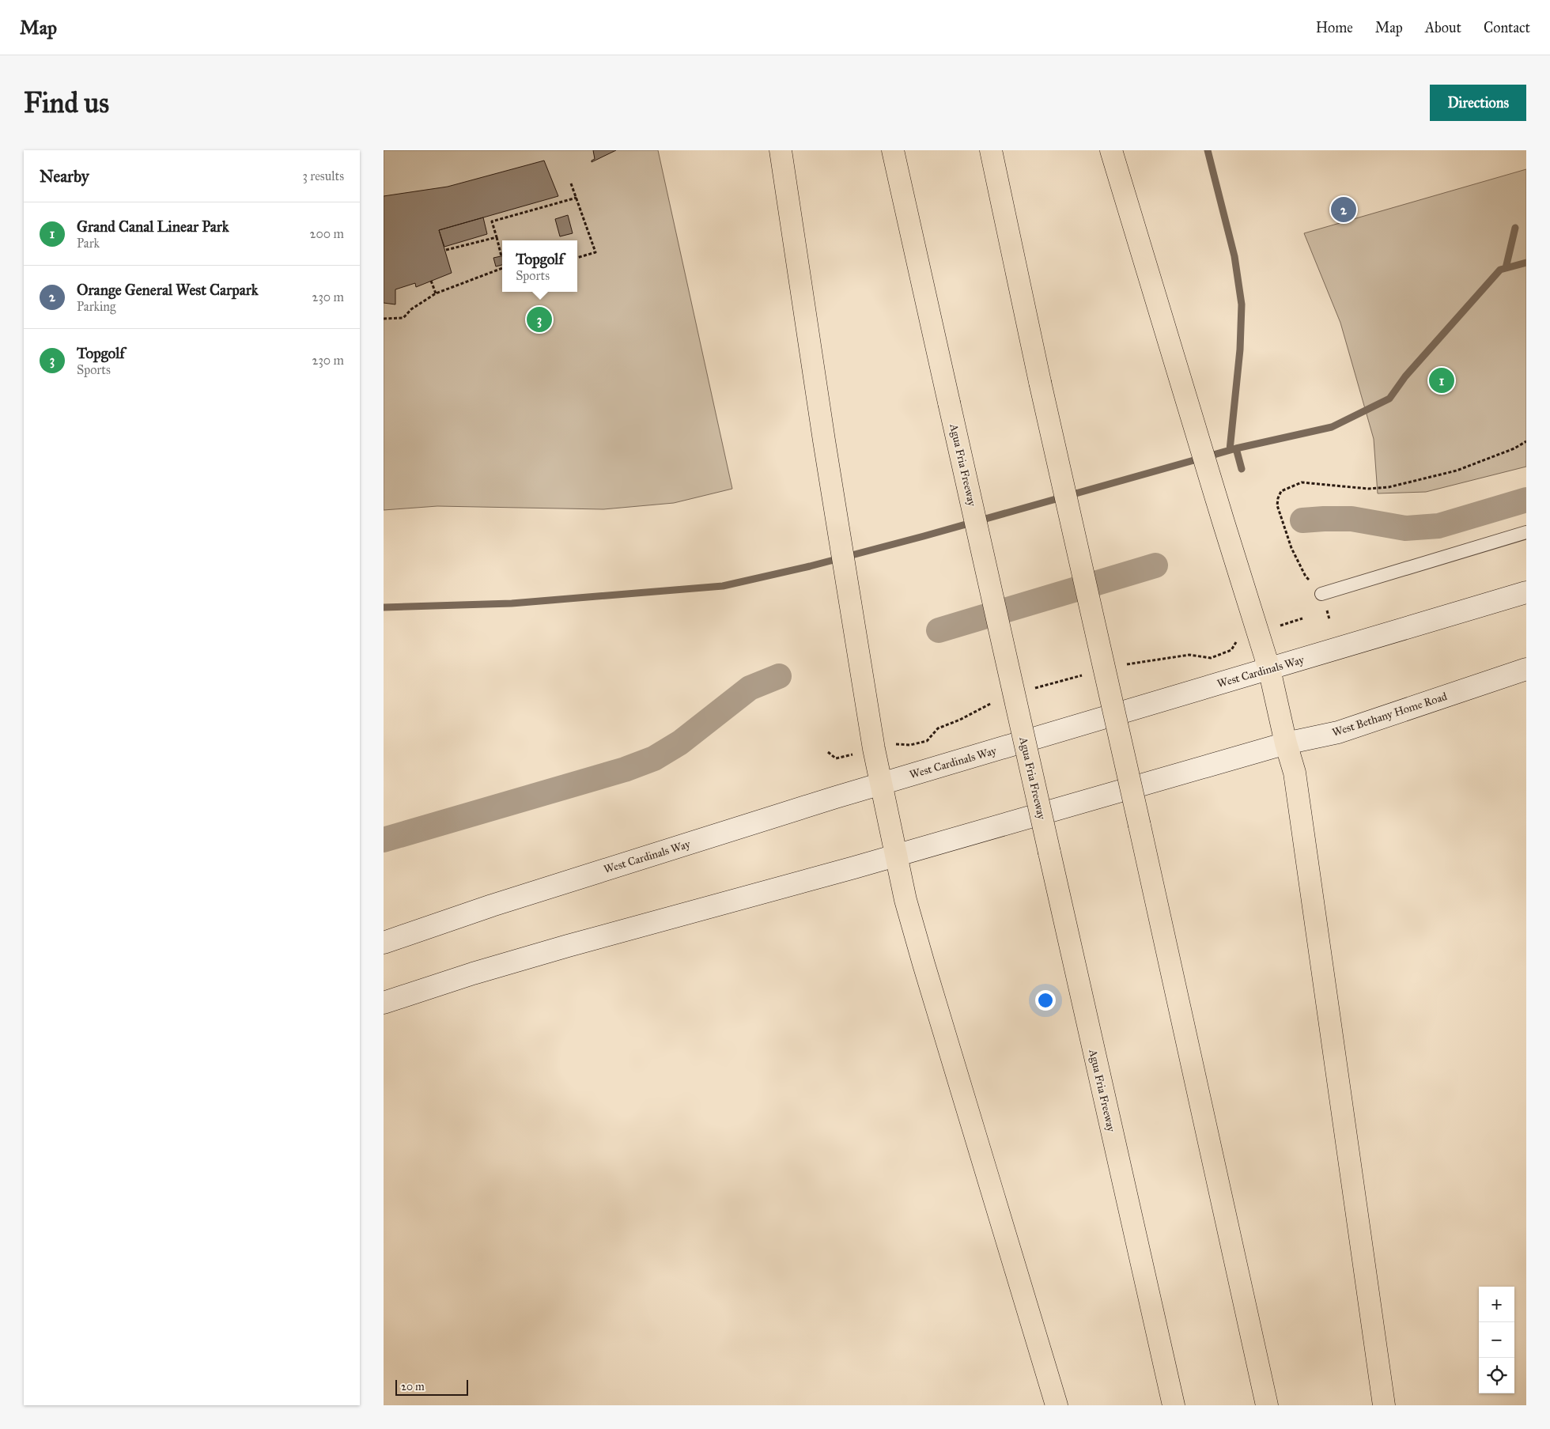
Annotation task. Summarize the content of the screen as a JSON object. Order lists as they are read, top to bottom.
{
  "streets": {
    "highway": ["Agua Fria Freeway"],
    "main road": ["West Cardinals Way", "West Bethany Home Road"]
  },
  "scale_bar": "20 m",
  "page": {
    "header": "Map",
    "nav": [
      "Home",
      "Map",
      "About",
      "Contact"
    ],
    "buttons": "Directions",
    "title": "Find us",
    "heading": ["Nearby", "3 results"],
    "pins": ["2", "3", "1"],
    "list": [
      {
        "mark": "1",
        "name": "Grand Canal Linear Park",
        "note": "Park",
        "value": "200 m"
      },
      {
        "mark": "2",
        "name": "Orange General West Carpark",
        "note": "Parking",
        "value": "230 m"
      },
      {
        "mark": "3",
        "name": "Topgolf",
        "note": "Sports",
        "value": "230 m"
      }
    ],
    "popup": ["Topgolf", "Sports"],
    "map_buttons": ["+", "−"],
    "scale": "20 m"
  }
}
